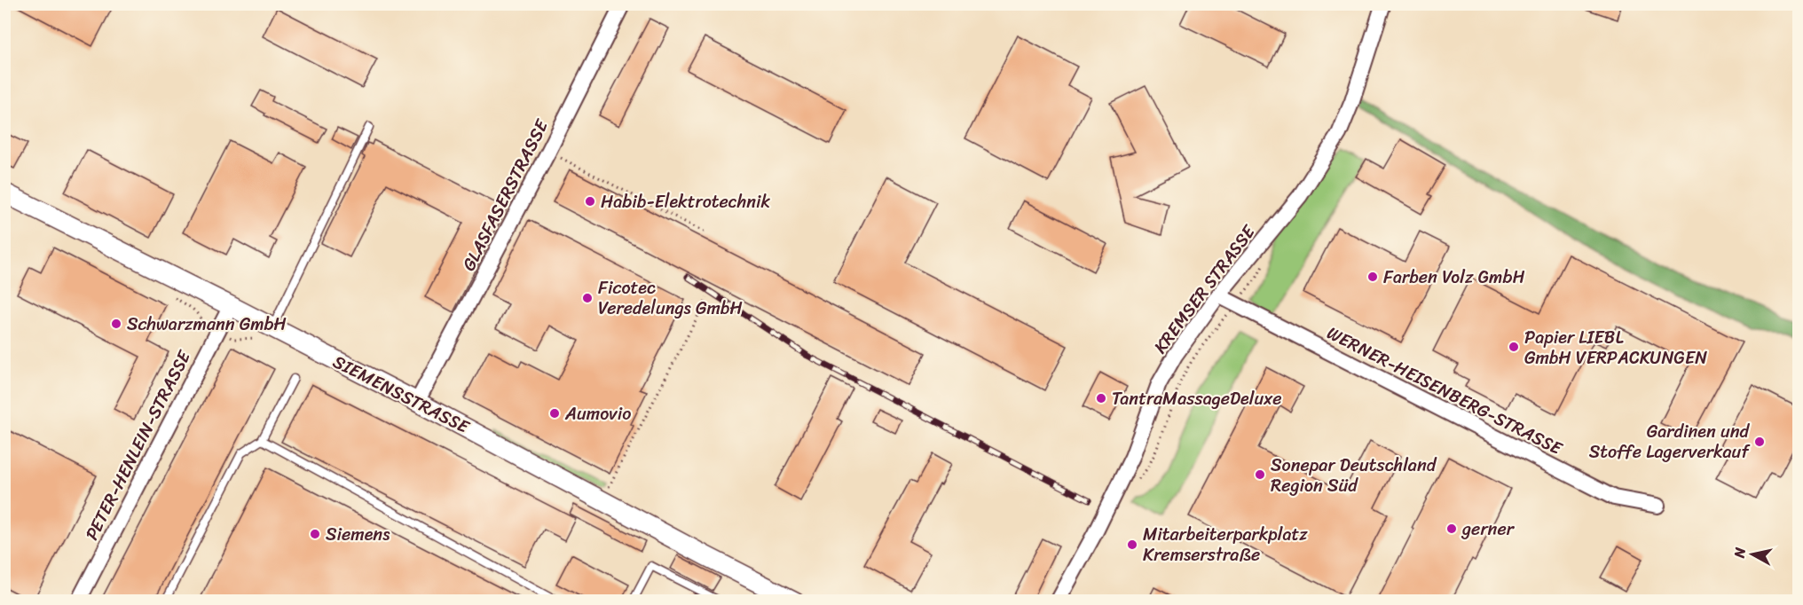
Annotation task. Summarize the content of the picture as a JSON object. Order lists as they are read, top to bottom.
{
  "streets": {
    "street": [
      "GLASFASERSTRASSE",
      "KREMSER STRASSE",
      "WERNER-HEISENBERG-STRASSE",
      "SIEMENSSTRASSE",
      "PETER-HENLEIN-STRASSE"
    ]
  },
  "crossings": [
    ["GLASFASERSTRASSE", "SIEMENSSTRASSE"],
    ["KREMSER STRASSE", "WERNER-HEISENBERG-STRASSE"],
    ["SIEMENSSTRASSE", "PETER-HENLEIN-STRASSE"]
  ],
  "places": [
    "Habib-Elektrotechnik",
    "Farben Volz GmbH",
    "Ficotec Veredelungs GmbH",
    "Schwarzmann GmbH",
    "Papier LIEBL GmbH VERPACKUNGEN",
    "TantraMassageDeluxe",
    "Aumovio",
    "Gardinen und Stoffe Lagerverkauf",
    "Sonepar Deutschland Region Süd",
    "gerner",
    "Siemens",
    "Mitarbeiterparkplatz Kremserstraße"
  ],
  "north": "left"
}
